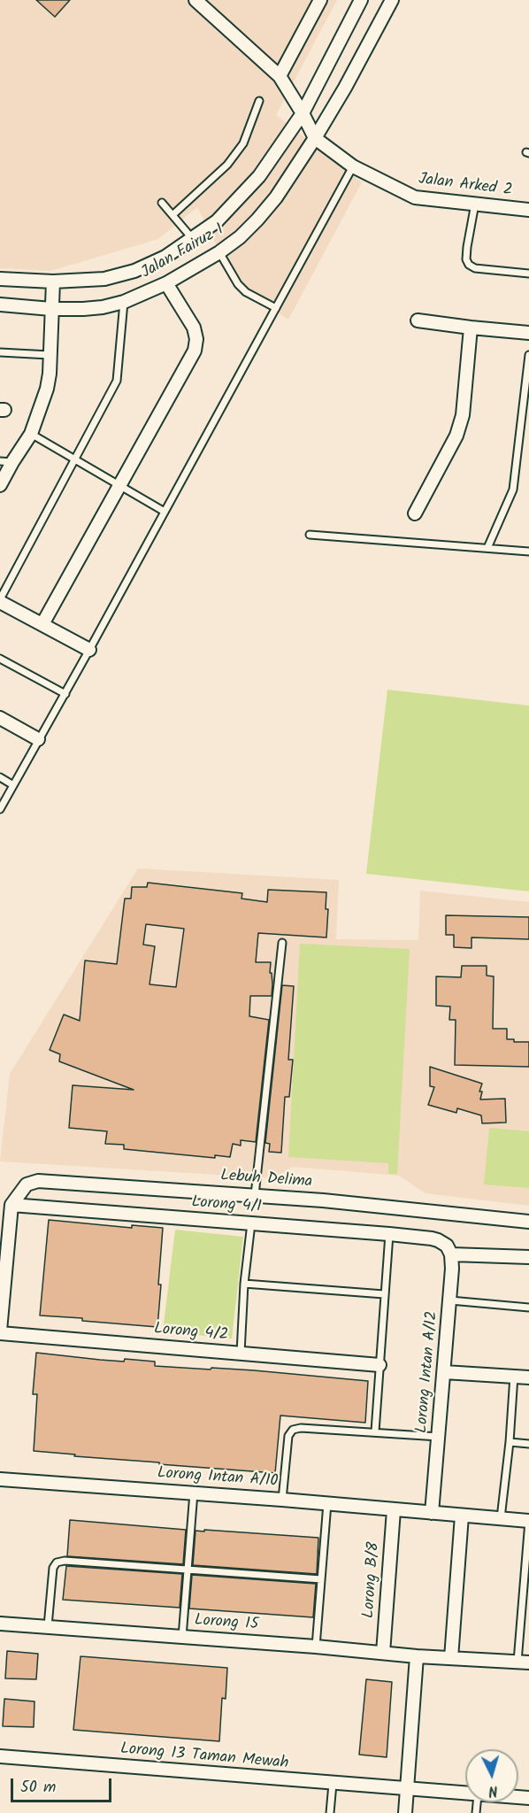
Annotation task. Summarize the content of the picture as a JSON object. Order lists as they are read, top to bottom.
{
  "streets": {
    "street": [
      "Jalan Arked 2",
      "Jalan Fairuz 1",
      "Lebuh Delima",
      "Lorong 4/1",
      "Lorong 4/2",
      "Lorong Intan A/12",
      "Lorong Intan A/10",
      "Lorong B/8",
      "Lorong 15",
      "Lorong 13 Taman Mewah"
    ]
  },
  "crossings": [
    ["Jalan Arked 2", "Jalan Fairuz 1"],
    ["Lebuh Delima", "Lorong 4/1"],
    ["Lorong 4/1", "Lorong Intan A/12"],
    ["Lorong Intan A/12", "Lorong Intan A/10"],
    ["Lorong Intan A/10", "Lorong B/8"],
    ["Lorong B/8", "Lorong 15"]
  ],
  "scale_bar": "50 m",
  "north": "bottom"
}
